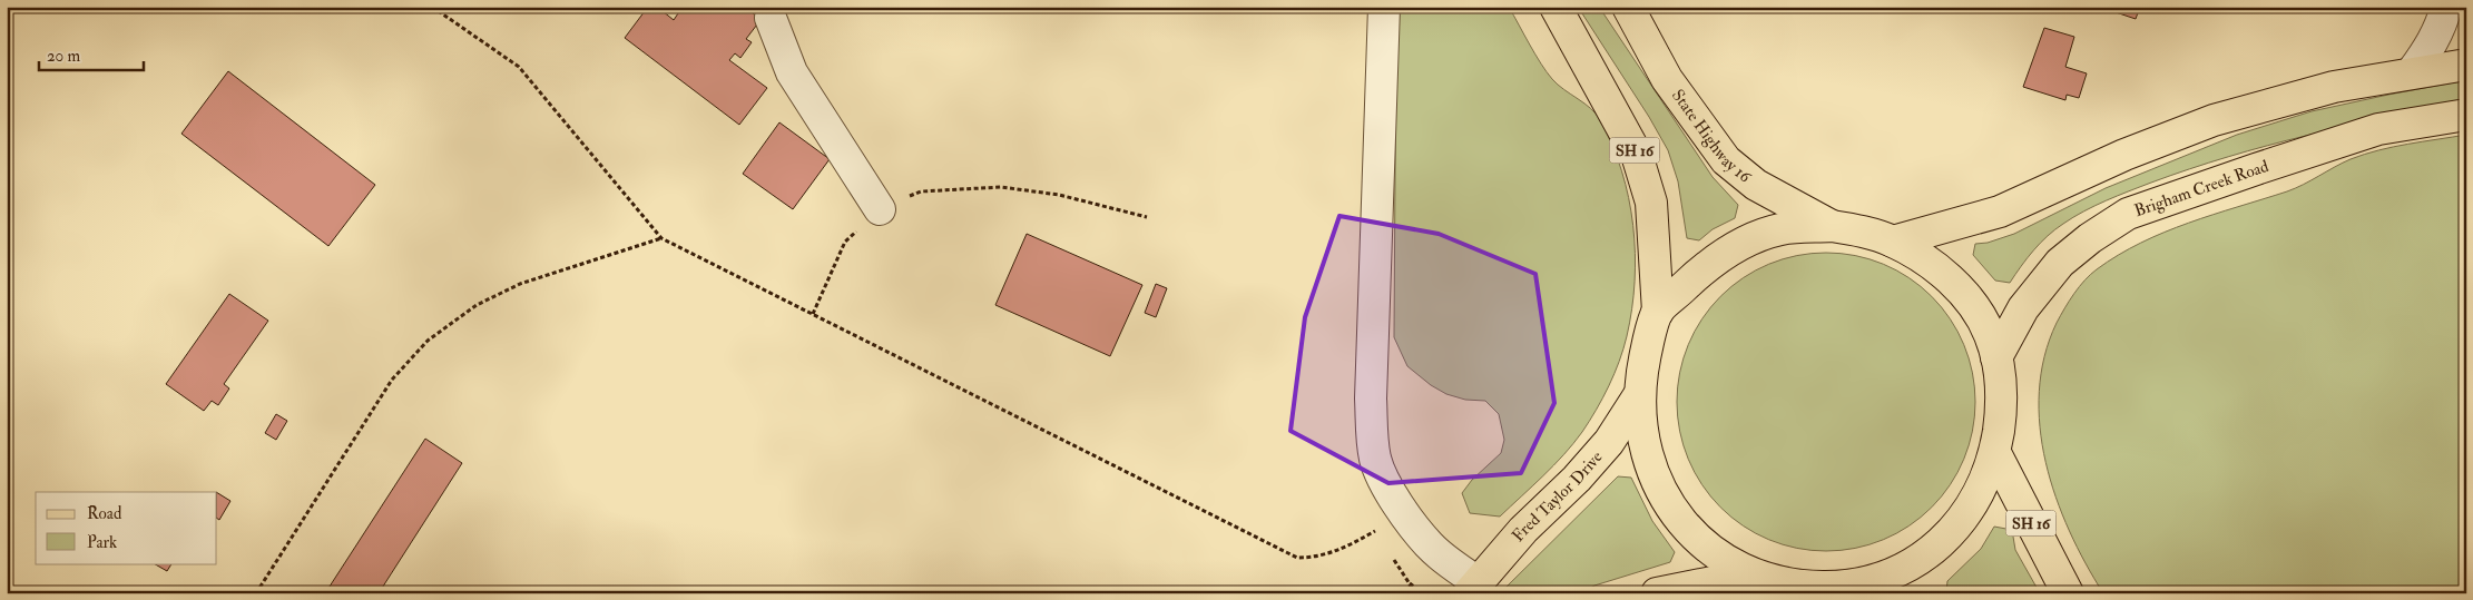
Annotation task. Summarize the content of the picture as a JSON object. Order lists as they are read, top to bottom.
{
  "streets": {
    "main road": [
      "State Highway 16",
      "SH 16",
      "Brigham Creek Road",
      "Fred Taylor Drive"
    ]
  },
  "crossings": [
    ["SH 16", "Fred Taylor Drive"]
  ],
  "legend": ["Road", "Park"],
  "scale_bar": "20 m"
}
